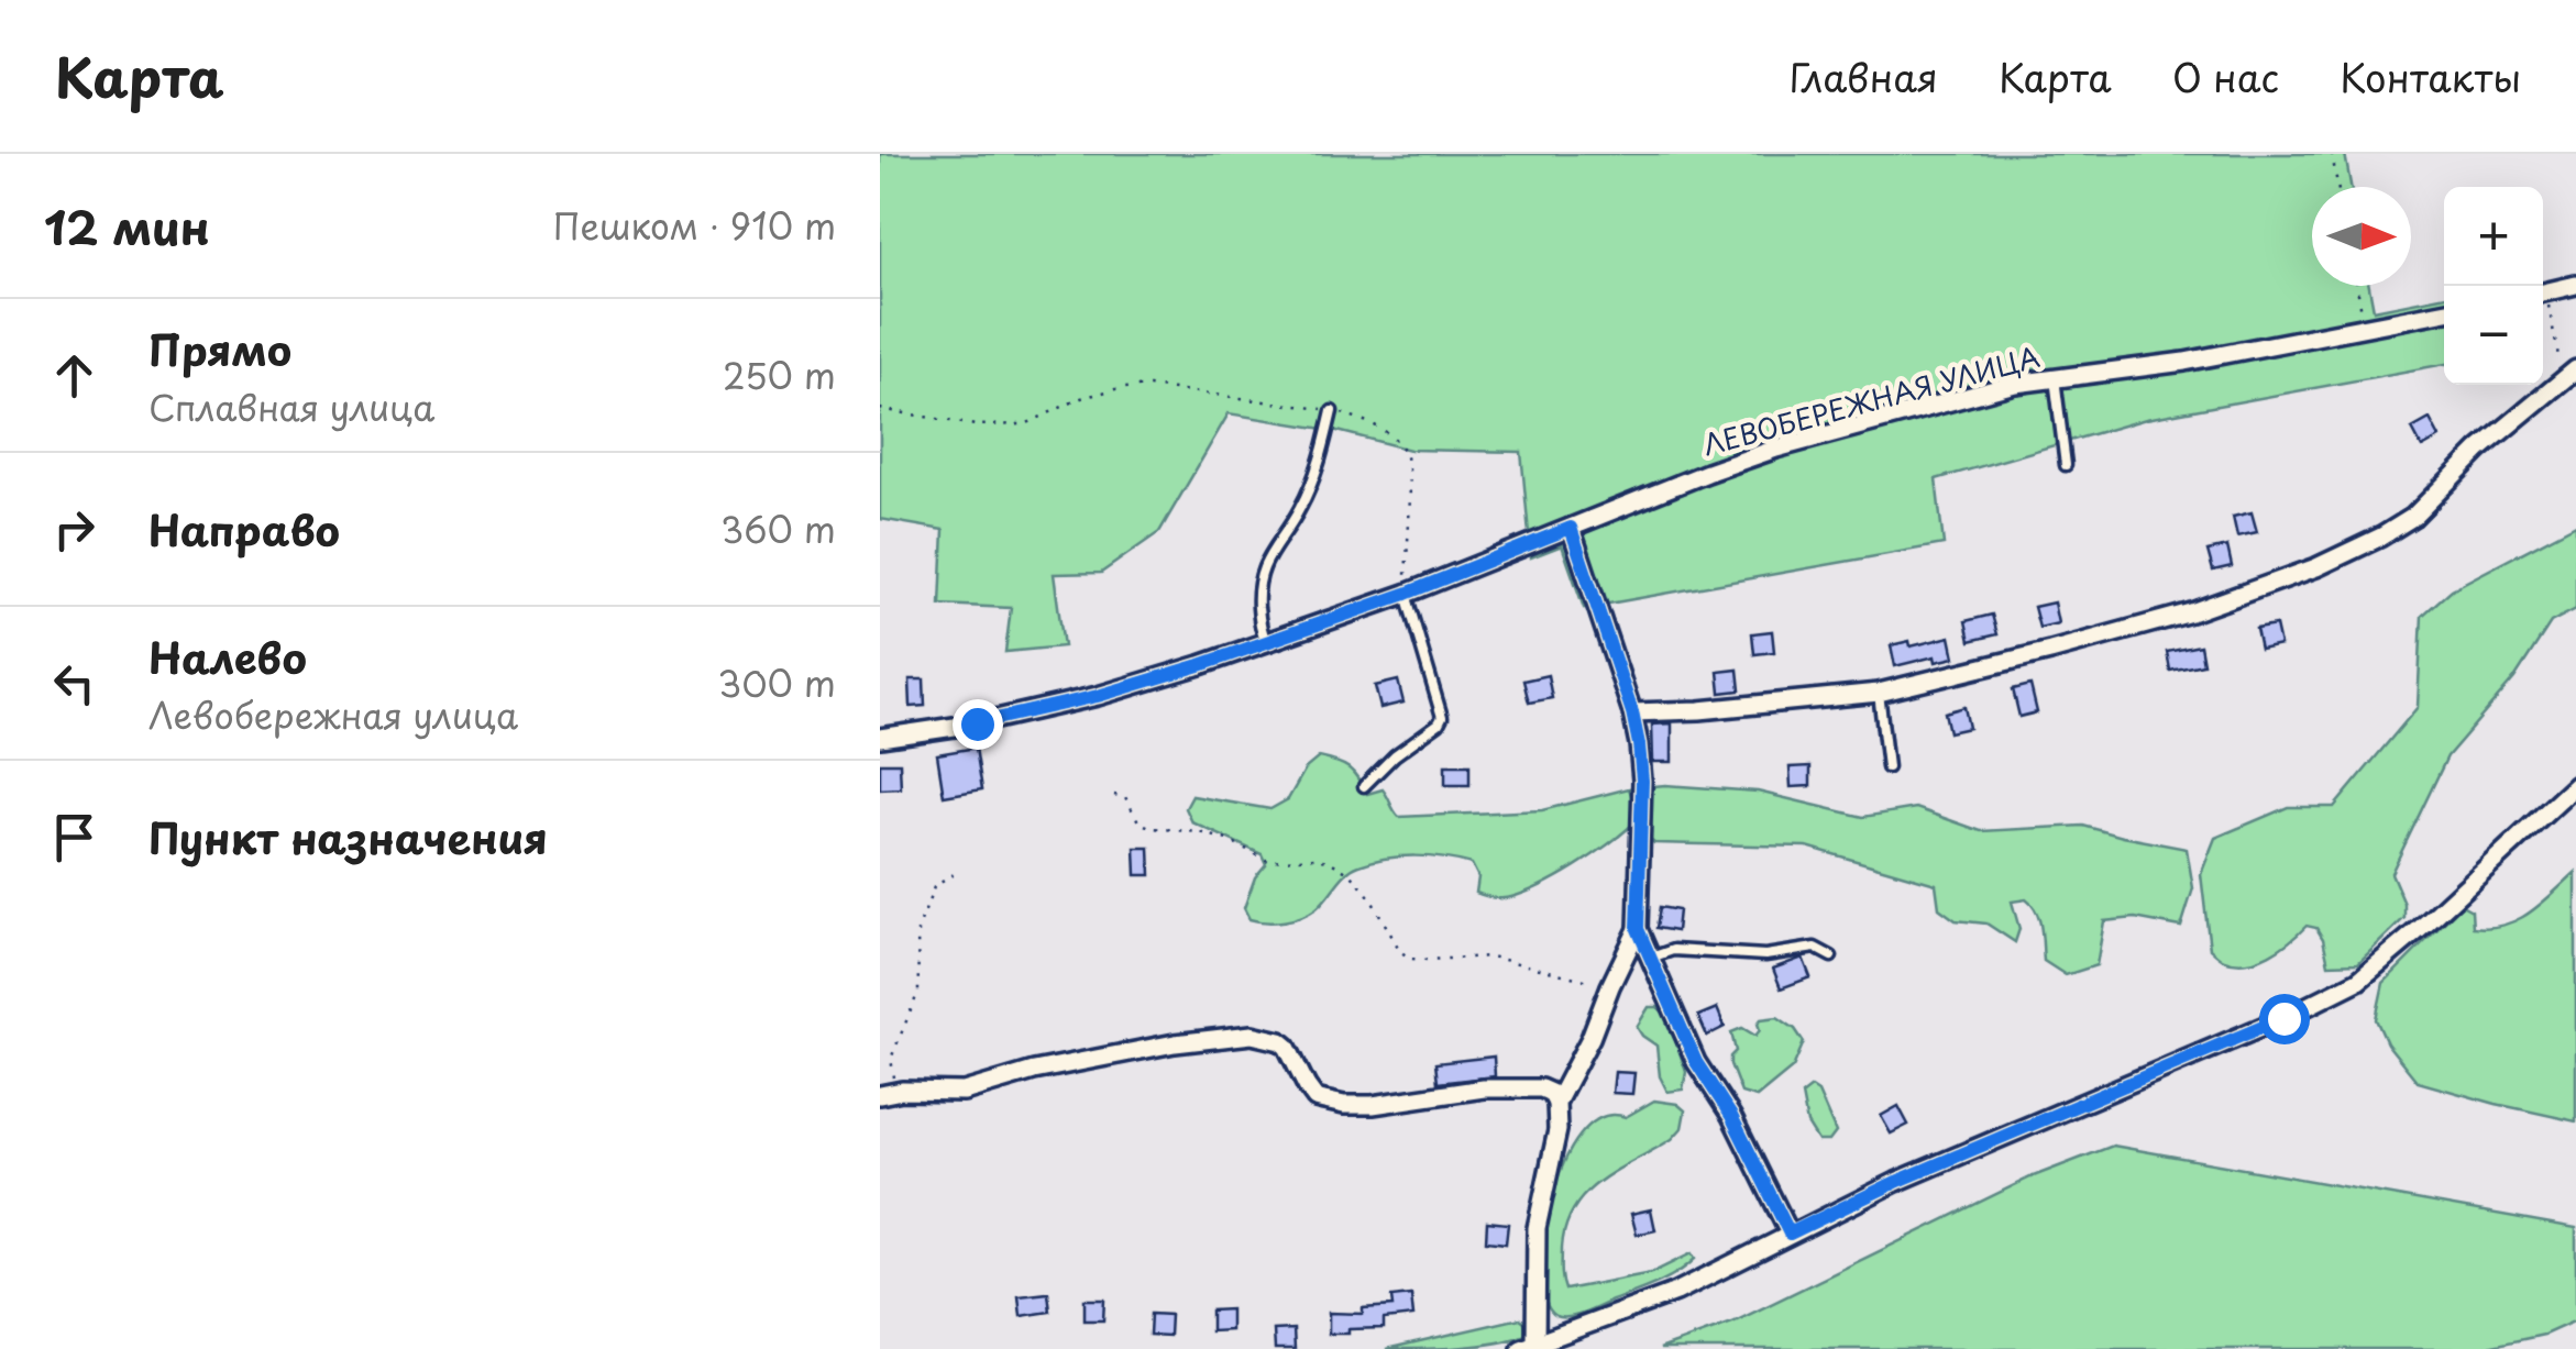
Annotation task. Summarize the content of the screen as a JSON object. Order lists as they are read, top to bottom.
{
  "streets": {
    "street": ["ЛЕВОБЕРЕЖНАЯ УЛИЦА"]
  },
  "north": "right",
  "page": {
    "header": "Карта",
    "nav": [
      "Главная",
      "Карта",
      "О нас",
      "Контакты"
    ],
    "heading": ["12 мин", "Пешком · 910 m"],
    "map_buttons": ["+", "−"],
    "list": [
      ["Прямо", "Сплавная улица", "250 m"],
      ["Направо", "360 m"],
      ["Налево", "Левобережная улица", "300 m"],
      "Пункт назначения"
    ]
  }
}
